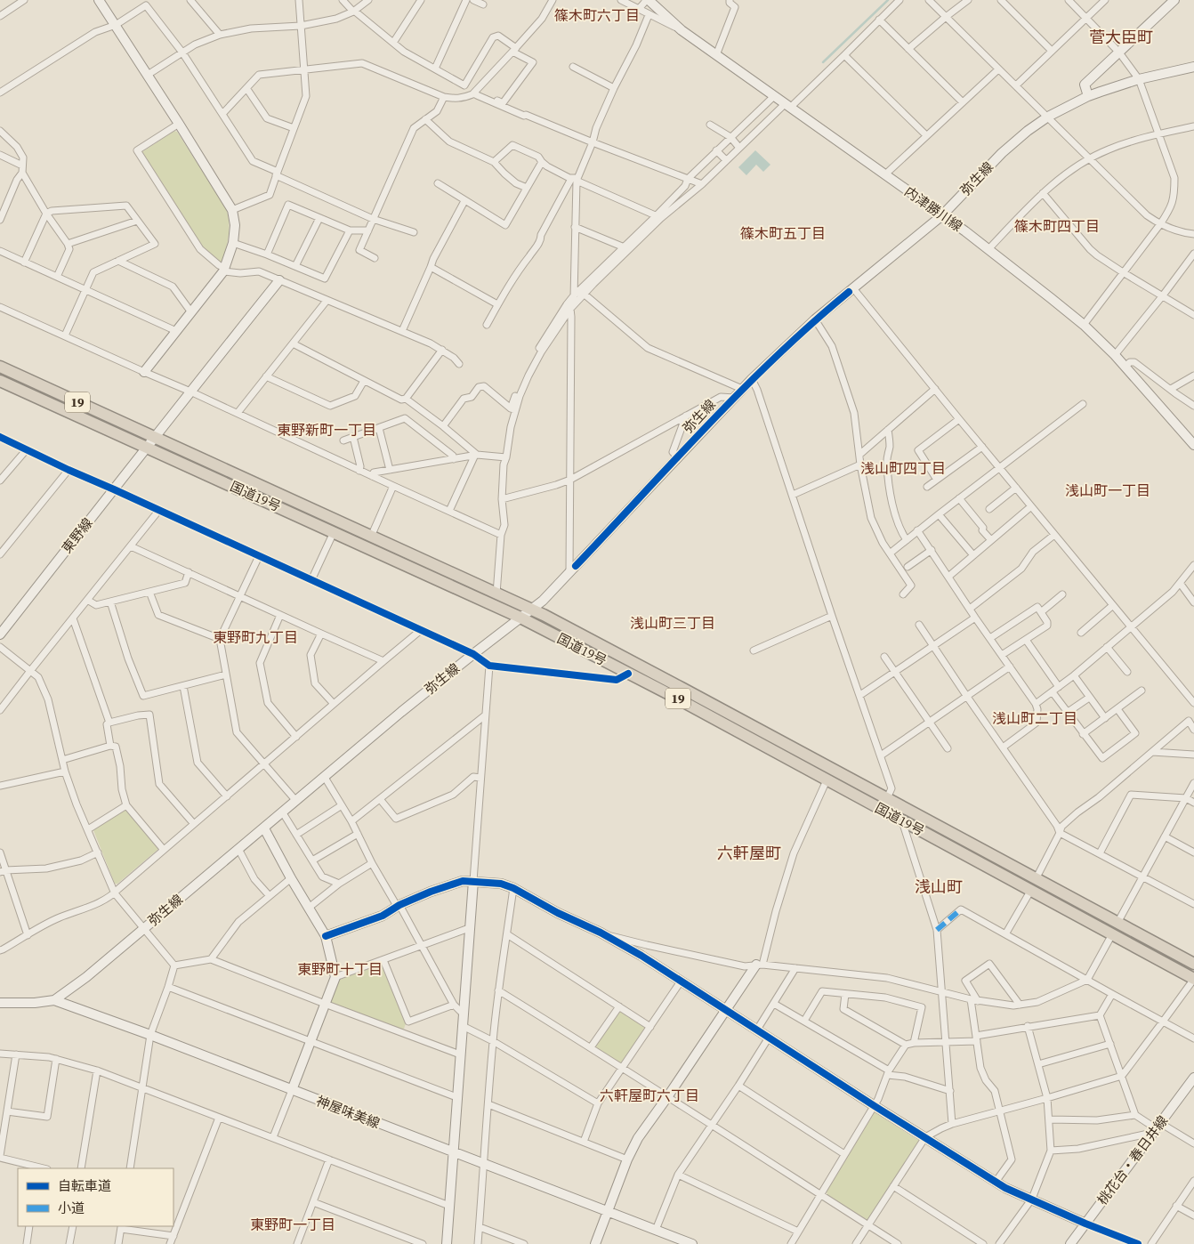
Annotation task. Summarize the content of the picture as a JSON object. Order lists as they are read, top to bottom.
{
  "streets": {
    "highway": ["19", "国道19号"],
    "street": [
      "弥生線",
      "内津勝川線",
      "東野線",
      "神屋味美線",
      "桃花台・春日井線"
    ]
  },
  "crossings": [
    ["弥生線", "内津勝川線"],
    ["弥生線", "国道19号"],
    ["弥生線", "神屋味美線"],
    ["国道19号", "東野線"]
  ],
  "districts": [
    "篠木町六丁目",
    "菅大臣町",
    "篠木町四丁目",
    "篠木町五丁目",
    "東野新町一丁目",
    "浅山町四丁目",
    "浅山町一丁目",
    "浅山町三丁目",
    "東野町九丁目",
    "浅山町二丁目",
    "六軒屋町",
    "浅山町",
    "東野町十丁目",
    "六軒屋町六丁目",
    "東野町一丁目"
  ],
  "legend": ["自転車道", "小道"]
}
